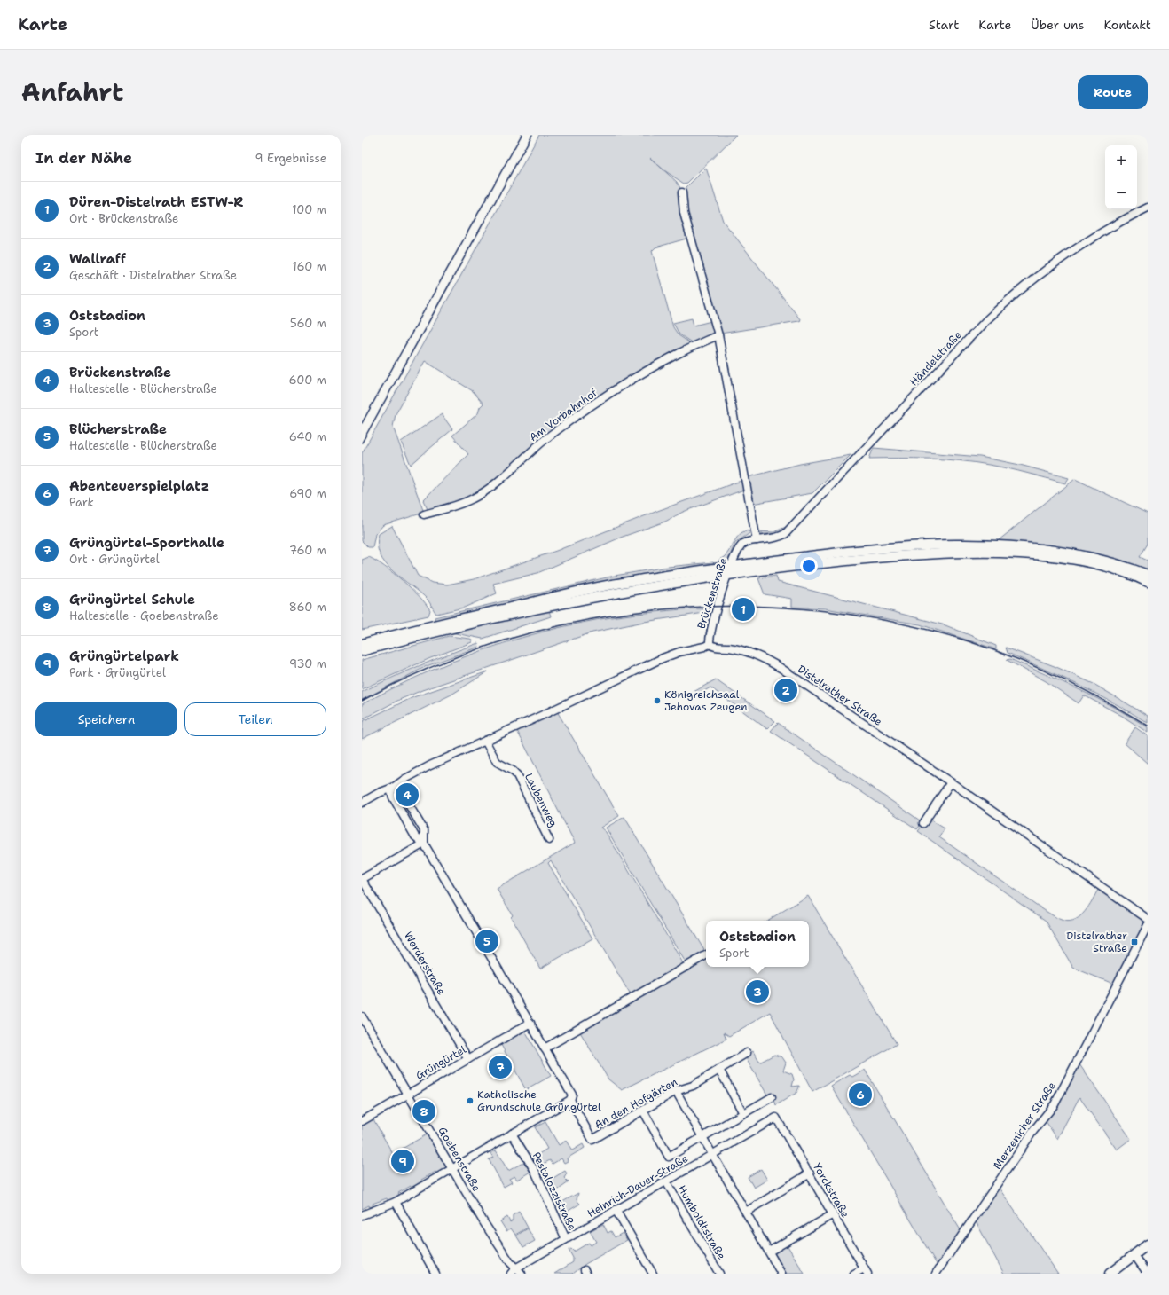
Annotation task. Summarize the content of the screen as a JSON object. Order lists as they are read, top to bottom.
{
  "streets": {
    "street": [
      "Händelstraße",
      "Am Vorbahnhof",
      "Brückenstraße",
      "Distelrather Straße",
      "Laubenweg",
      "Werderstraße",
      "Grüngürtel",
      "An den Hofgärten",
      "Merzenicher Straße",
      "Goebenstraße",
      "Heinrich-Dauer-Straße",
      "Yorckstraße",
      "Pestalozzistraße",
      "Humboldtstraße"
    ]
  },
  "crossings": [
    ["Händelstraße", "Brückenstraße"],
    ["Brückenstraße", "Distelrather Straße"],
    ["Brückenstraße", "Laubenweg"],
    ["Werderstraße", "Grüngürtel"],
    ["Grüngürtel", "Goebenstraße"],
    ["Goebenstraße", "Heinrich-Dauer-Straße"],
    ["Heinrich-Dauer-Straße", "Yorckstraße"],
    ["Heinrich-Dauer-Straße", "Pestalozzistraße"],
    ["Heinrich-Dauer-Straße", "Humboldtstraße"]
  ],
  "places": {
    "other": ["Königreichsaal Jehovas Zeugen", "Katholische Grundschule Grüngürtel"],
    "transit": ["Distelrather Straße"]
  },
  "page": {
    "header": "Karte",
    "nav": [
      "Start",
      "Karte",
      "Über uns",
      "Kontakt"
    ],
    "title": "Anfahrt",
    "buttons": [
      "Route",
      ["Speichern", "Teilen"]
    ],
    "heading": ["In der Nähe", "9 Ergebnisse"],
    "map_buttons": ["+", "−"],
    "list": [
      {
        "mark": "1",
        "name": "Düren-Distelrath ESTW-R",
        "note": "Ort · Brückenstraße",
        "value": "100 m"
      },
      {
        "mark": "2",
        "name": "Wallraff",
        "note": "Geschäft · Distelrather Straße",
        "value": "160 m"
      },
      {
        "mark": "3",
        "name": "Oststadion",
        "note": "Sport",
        "value": "560 m"
      },
      {
        "mark": "4",
        "name": "Brückenstraße",
        "note": "Haltestelle · Blücherstraße",
        "value": "600 m"
      },
      {
        "mark": "5",
        "name": "Blücherstraße",
        "note": "Haltestelle · Blücherstraße",
        "value": "640 m"
      },
      {
        "mark": "6",
        "name": "Abenteuerspielplatz",
        "note": "Park",
        "value": "690 m"
      },
      {
        "mark": "7",
        "name": "Grüngürtel-Sporthalle",
        "note": "Ort · Grüngürtel",
        "value": "760 m"
      },
      {
        "mark": "8",
        "name": "Grüngürtel Schule",
        "note": "Haltestelle · Goebenstraße",
        "value": "860 m"
      },
      {
        "mark": "9",
        "name": "Grüngürtelpark",
        "note": "Park · Grüngürtel",
        "value": "930 m"
      }
    ],
    "pins": [
      "1",
      "2",
      "4",
      "5",
      "3",
      "7",
      "6",
      "8",
      "9"
    ],
    "popup": ["Oststadion", "Sport"]
  }
}
